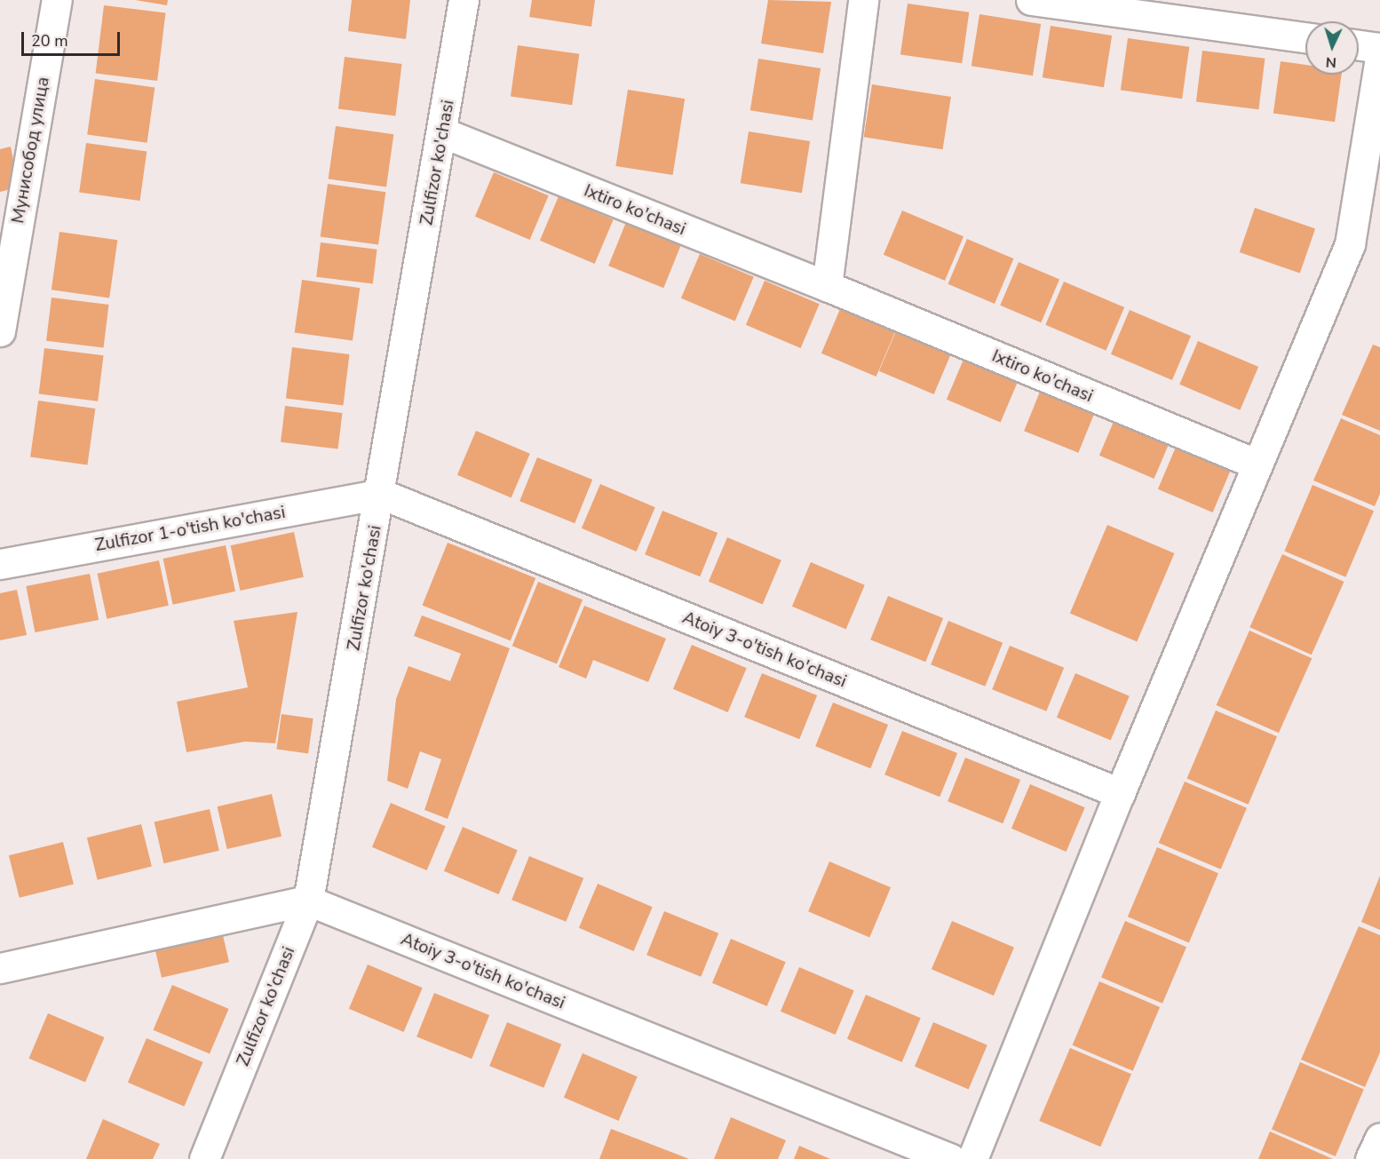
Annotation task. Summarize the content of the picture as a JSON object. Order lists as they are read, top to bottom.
{
  "streets": {
    "street": [
      "Мунисобод улица",
      "Zulfizor ko'chasi",
      "Ixtiro ko'chasi",
      "Zulfizor 1-o'tish ko'chasi",
      "Atoiy 3-o'tish ko'chasi"
    ]
  },
  "crossings": [
    ["Zulfizor ko'chasi", "Ixtiro ko'chasi"],
    ["Zulfizor ko'chasi", "Zulfizor 1-o'tish ko'chasi"],
    ["Zulfizor ko'chasi", "Atoiy 3-o'tish ko'chasi"],
    ["Zulfizor 1-o'tish ko'chasi", "Atoiy 3-o'tish ko'chasi"]
  ],
  "scale_bar": "20 m",
  "north": "bottom"
}
